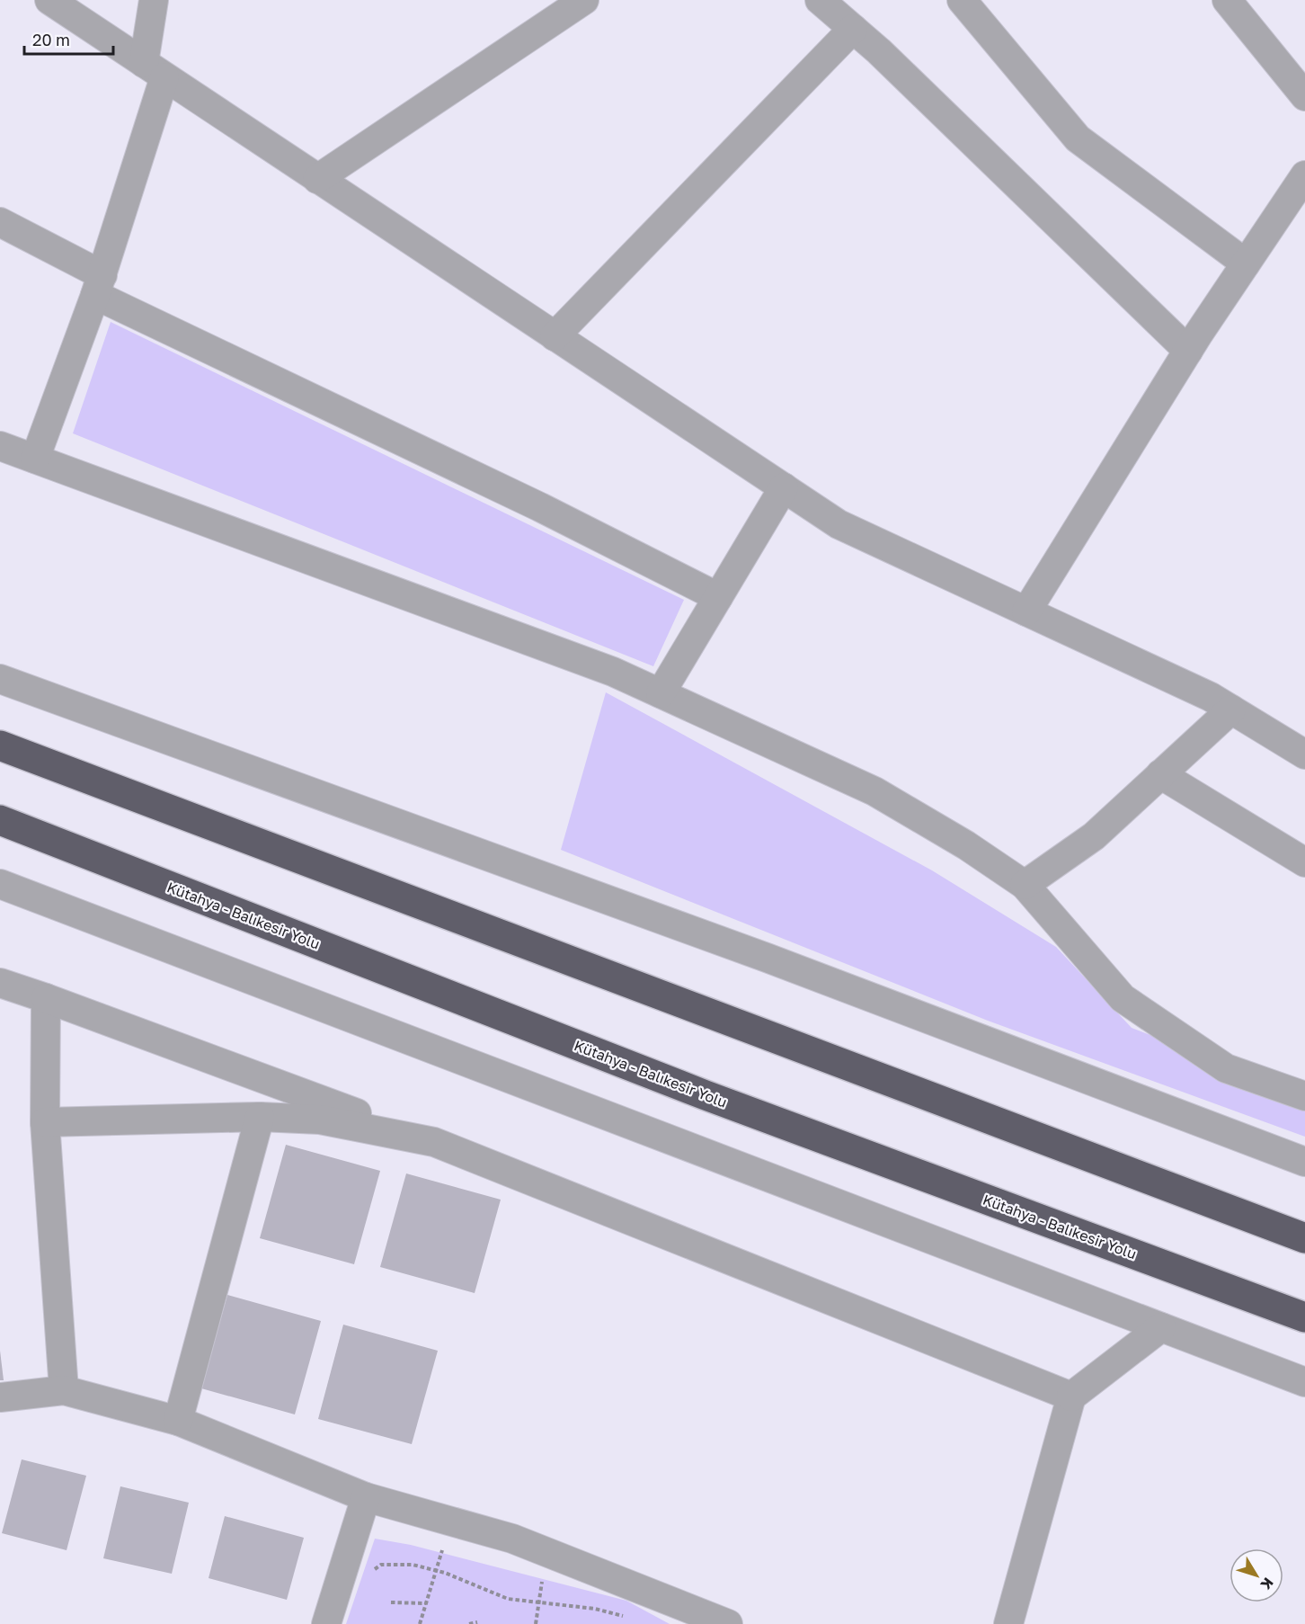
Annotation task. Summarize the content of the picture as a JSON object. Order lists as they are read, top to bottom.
{
  "streets": {
    "highway": ["Kütahya - Balıkesir Yolu"]
  },
  "scale_bar": "20 m",
  "north": "bottom right"
}
